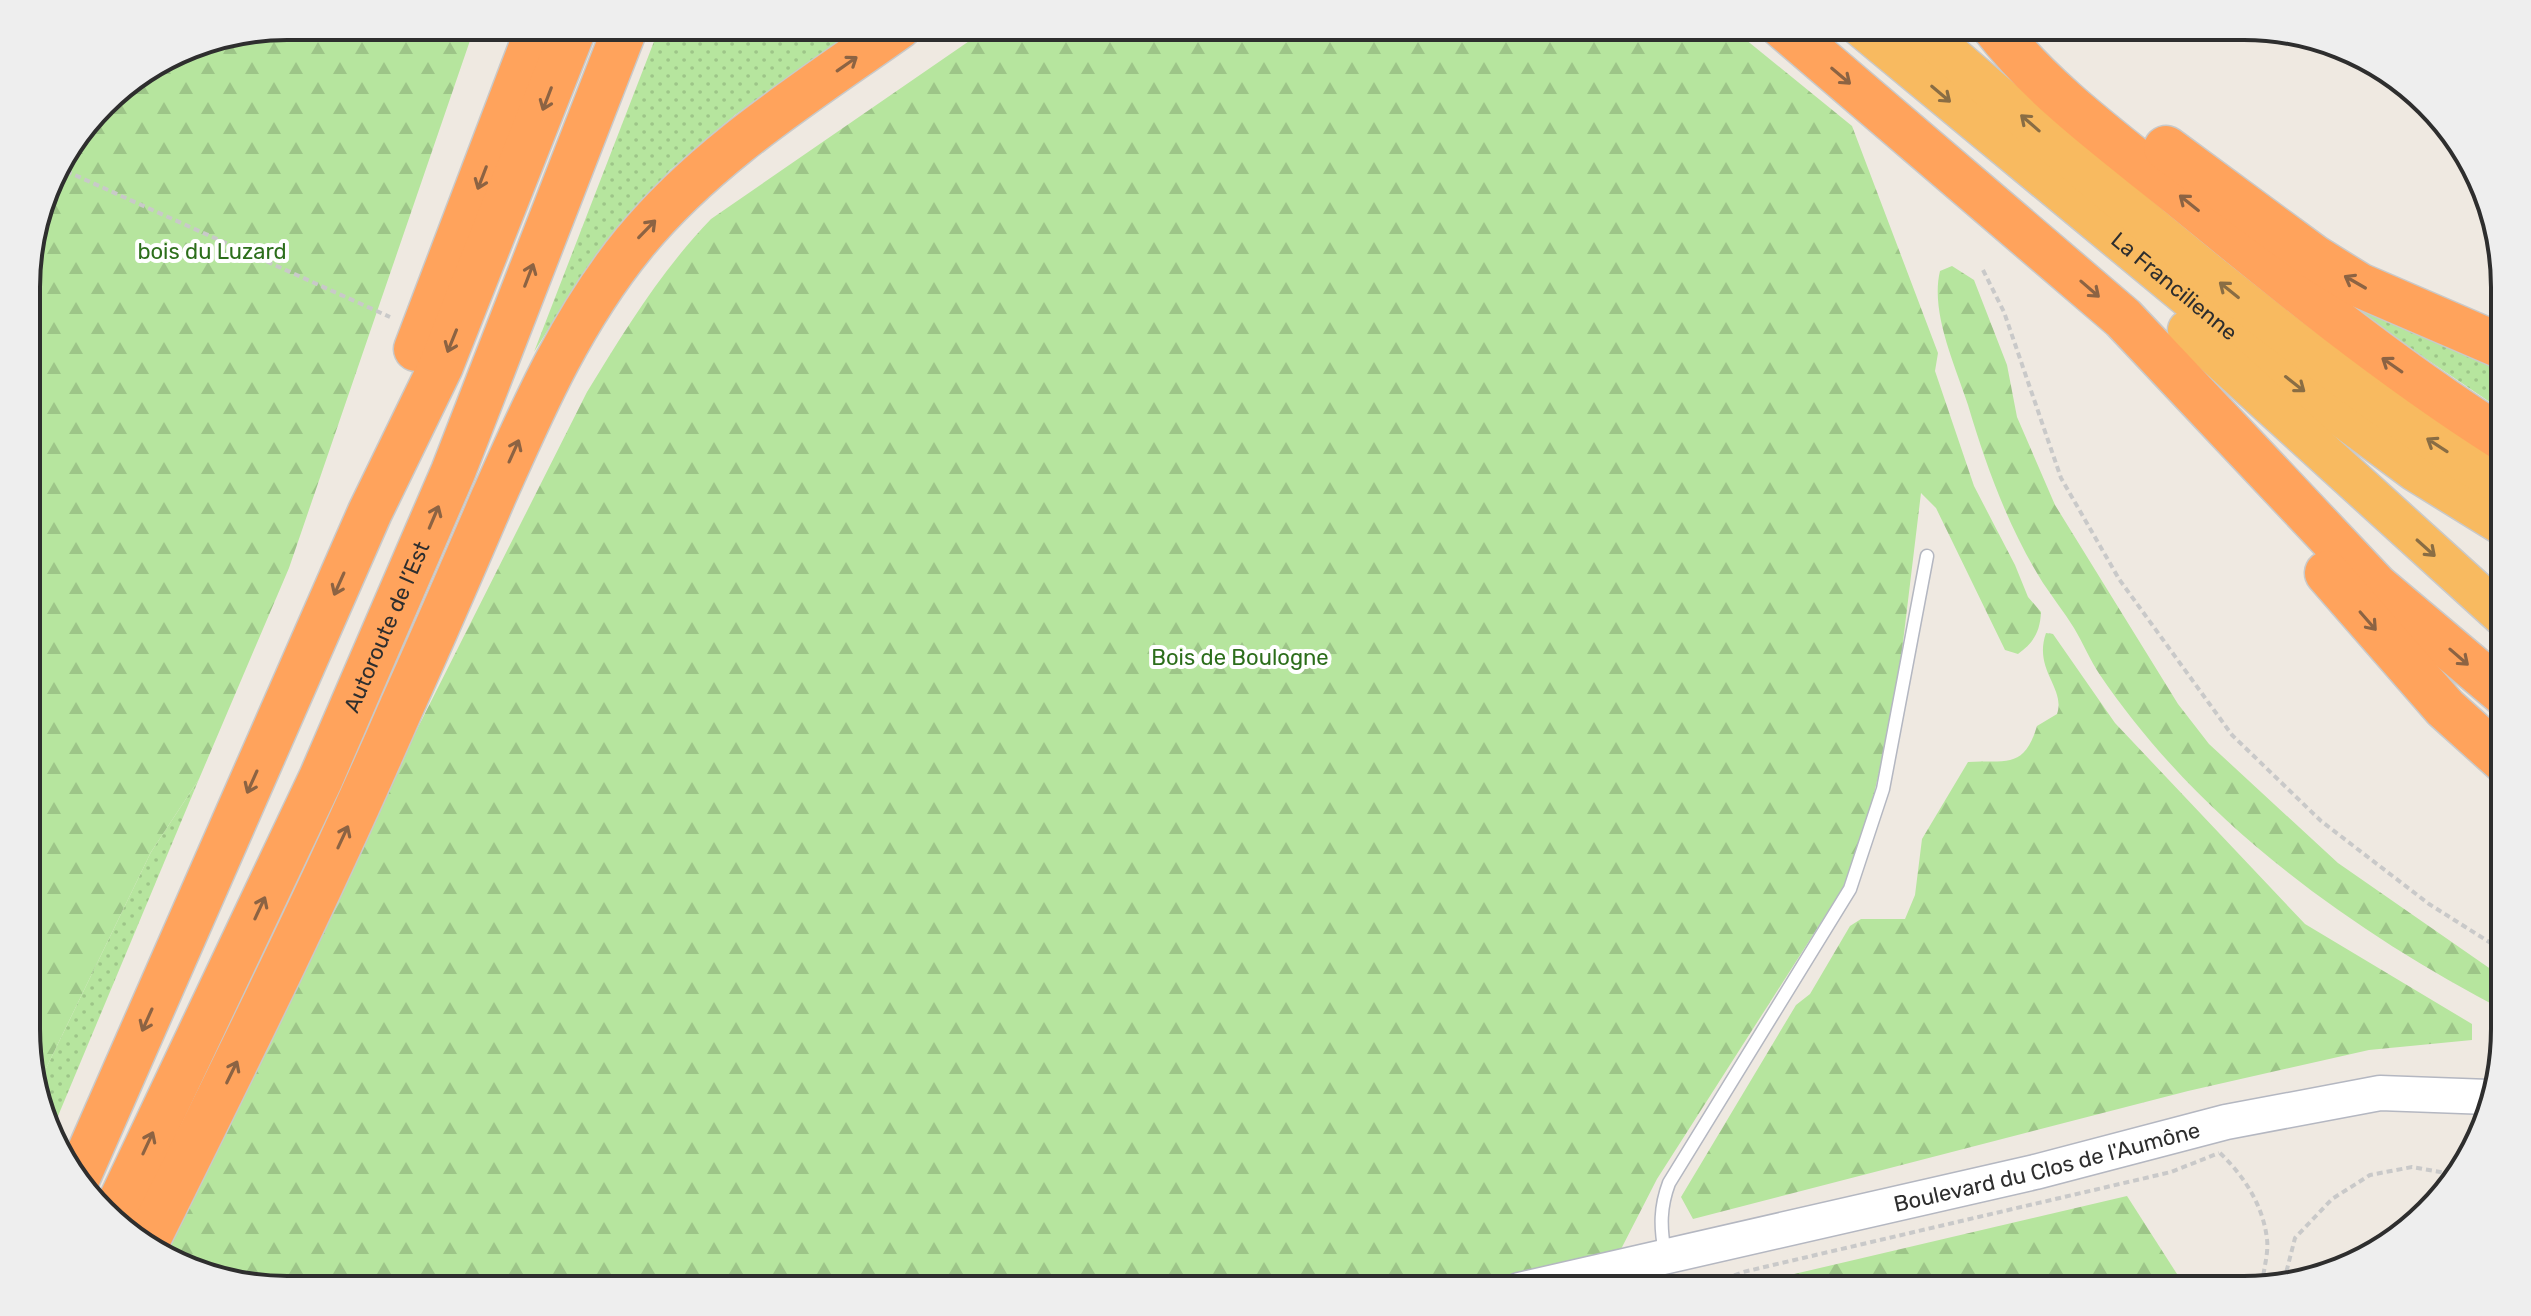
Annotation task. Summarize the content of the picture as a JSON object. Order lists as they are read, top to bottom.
{
  "streets": {
    "highway": ["La Francilienne", "Autoroute de l’Est"],
    "main road": ["Boulevard du Clos de l'Aumône"]
  },
  "parks": ["bois du Luzard", "Bois de Boulogne"]
}
